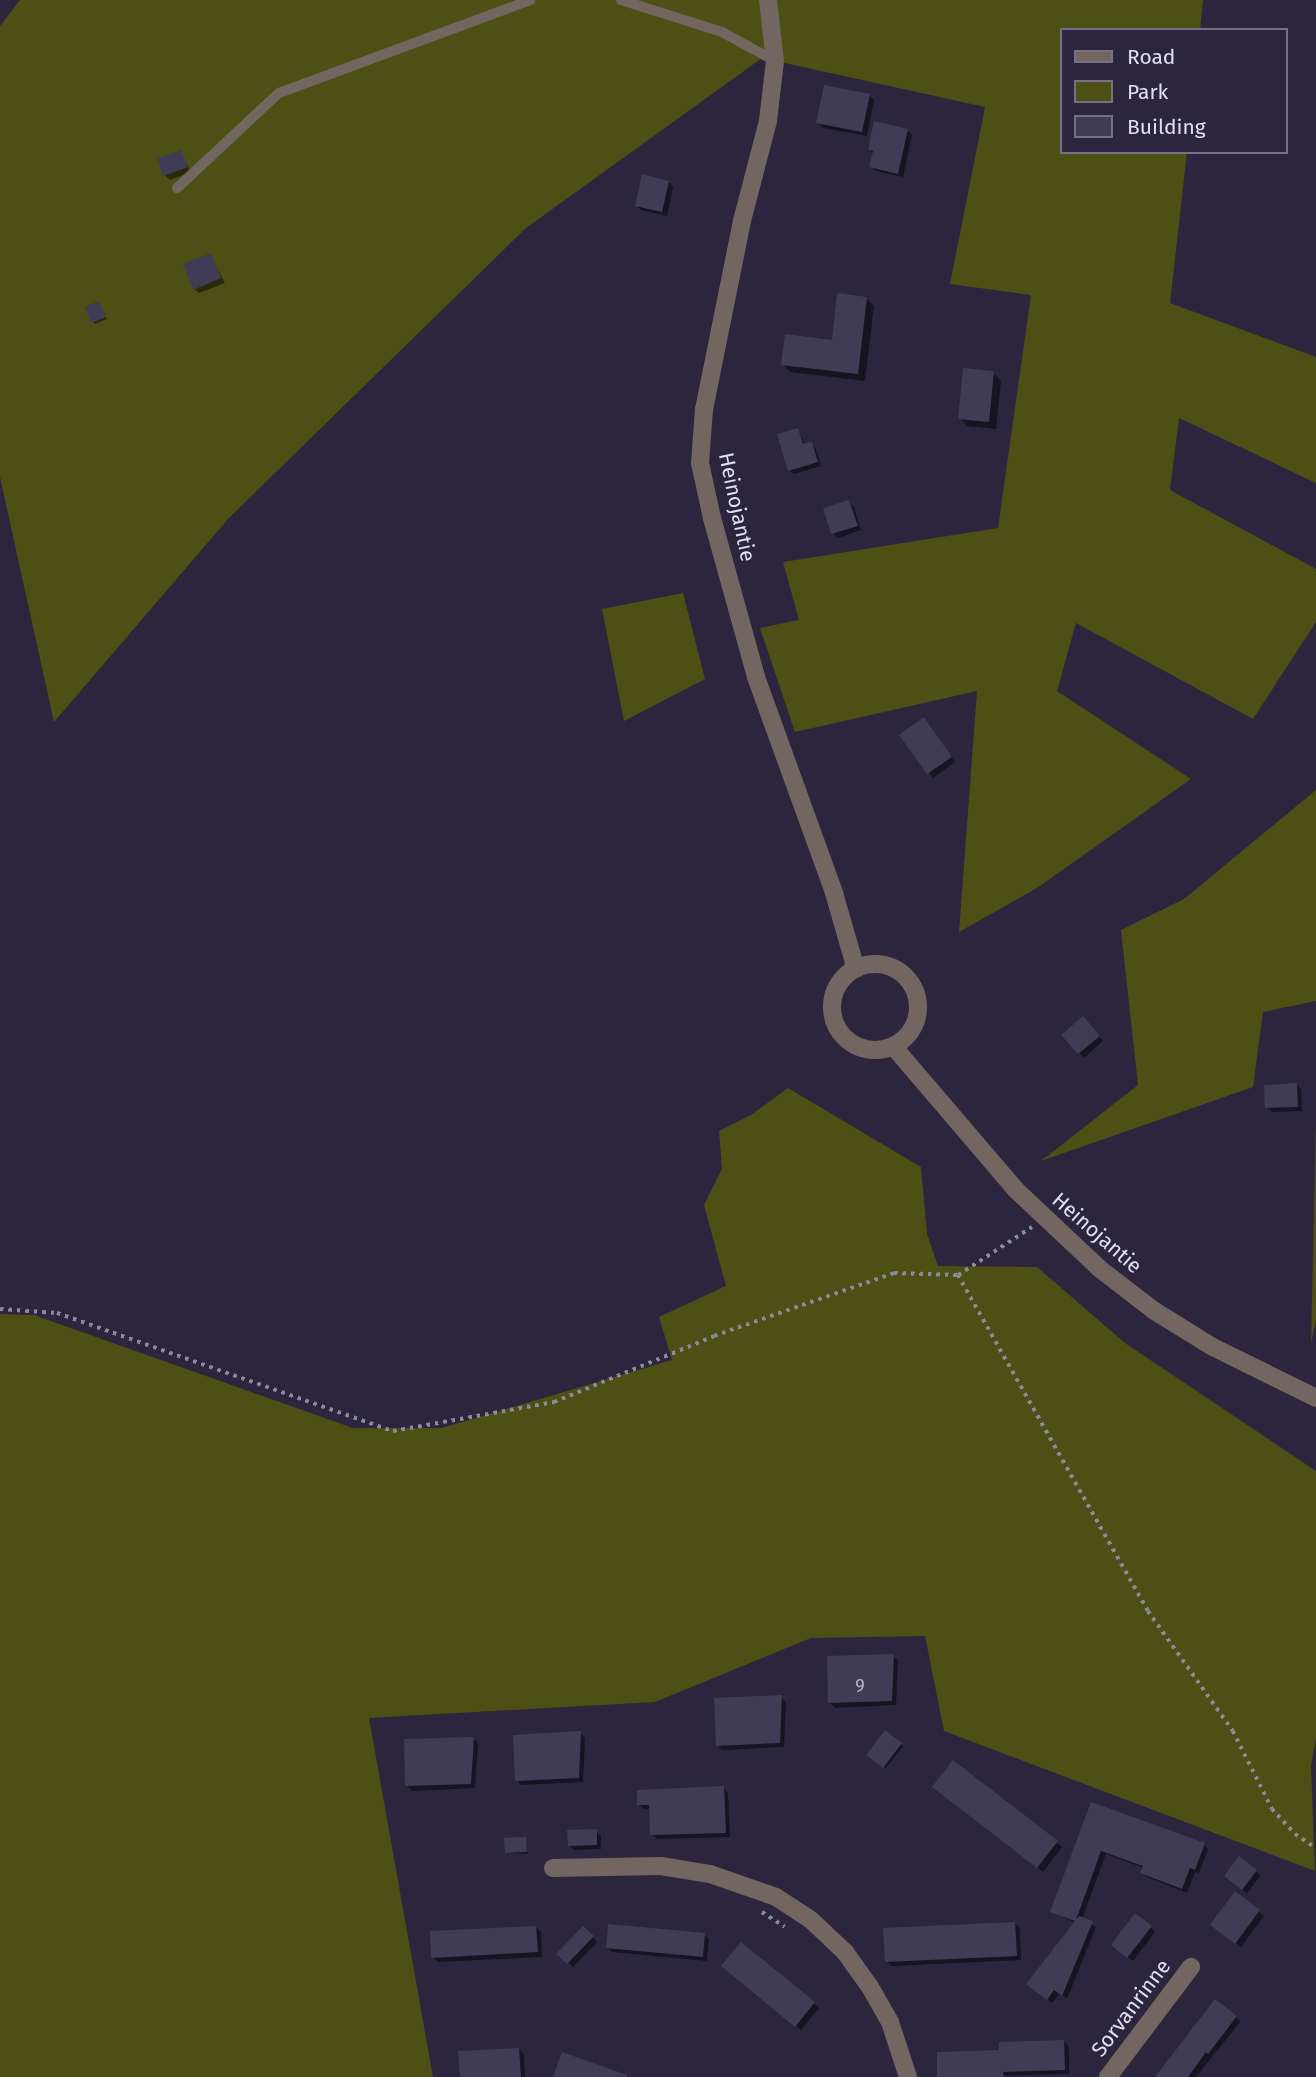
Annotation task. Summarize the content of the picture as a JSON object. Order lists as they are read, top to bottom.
{
  "streets": {
    "street": ["Heinojantie", "Sorvanrinne"]
  },
  "house_numbers": ["9"],
  "legend": ["Road", "Park", "Building"]
}
